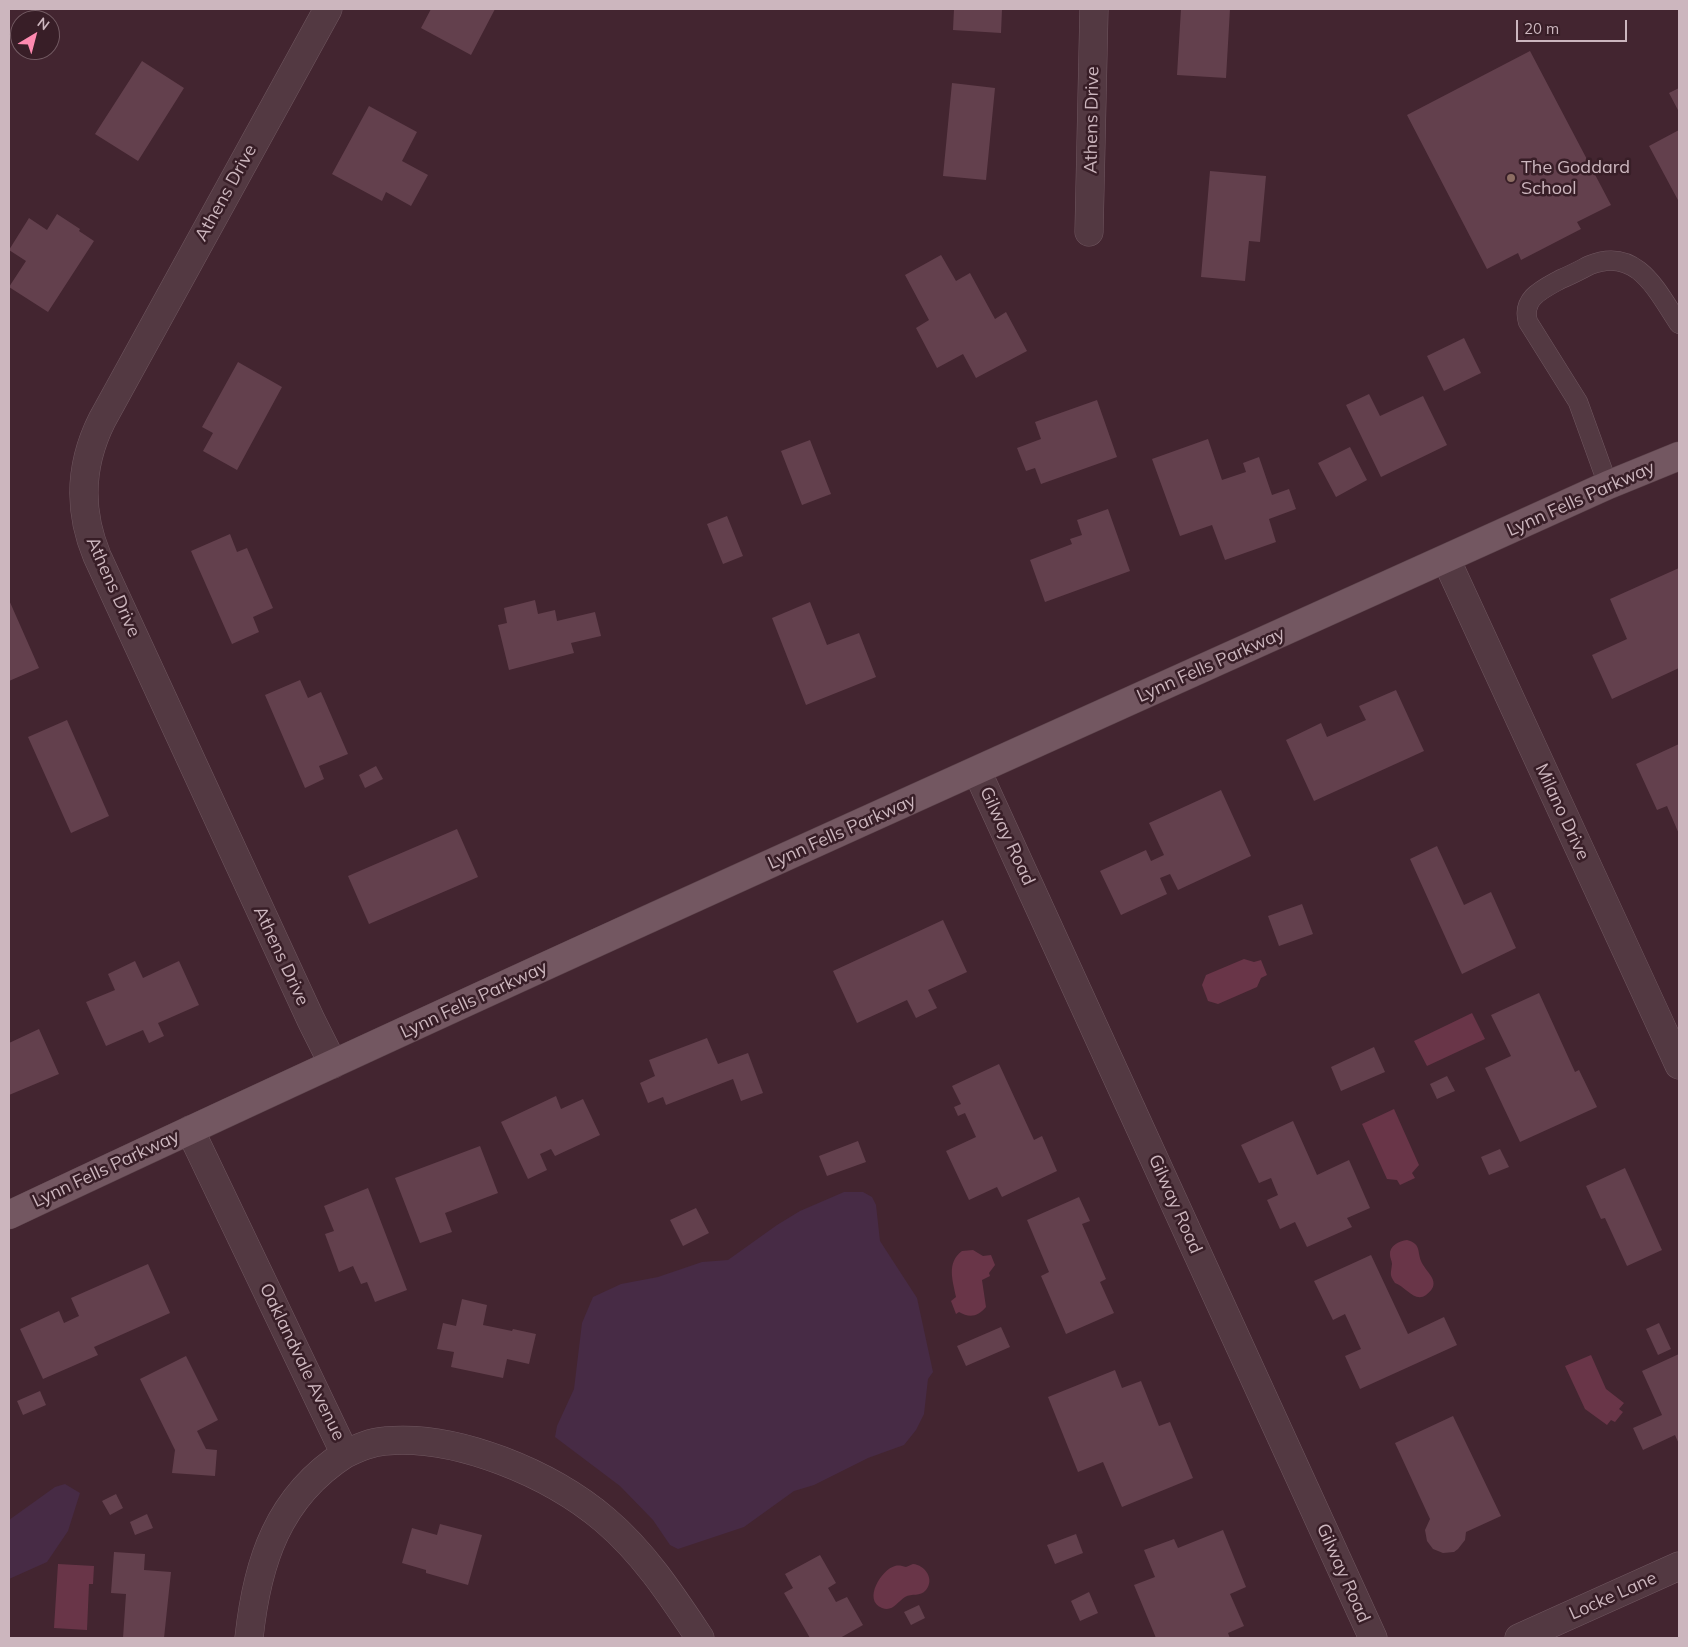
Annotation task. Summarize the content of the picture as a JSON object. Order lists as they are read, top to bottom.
{
  "streets": {
    "main road": ["Lynn Fells Parkway"],
    "street": [
      "Athens Drive",
      "Milano Drive",
      "Gilway Road",
      "Oaklandvale Avenue",
      "Locke Lane"
    ]
  },
  "crossings": [
    ["Athens Drive", "Lynn Fells Parkway"],
    ["Lynn Fells Parkway", "Milano Drive"],
    ["Lynn Fells Parkway", "Gilway Road"],
    ["Lynn Fells Parkway", "Oaklandvale Avenue"]
  ],
  "places": ["The Goddard School"],
  "scale_bar": "20 m",
  "north": "top right"
}
